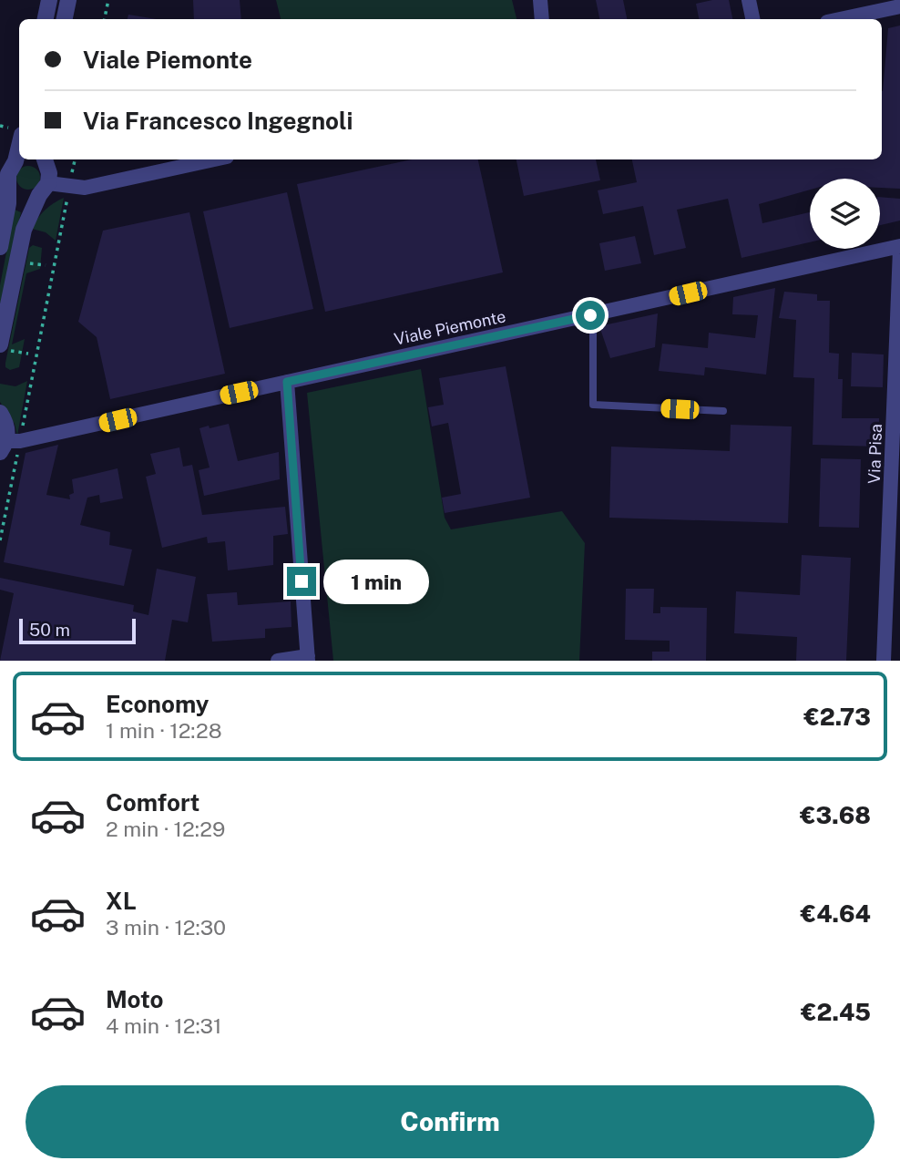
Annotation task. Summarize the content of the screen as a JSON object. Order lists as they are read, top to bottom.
{
  "streets": {
    "street": ["Viale Piemonte", "Via Pisa"]
  },
  "crossings": [
    ["Viale Piemonte", "Via Pisa"]
  ],
  "scale_bar": "50 m",
  "page": {
    "banner": ["Viale Piemonte", "Via Francesco Ingegnoli"],
    "bubble": "1 min",
    "scale": "50 m",
    "list": [
      {
        "name": "Economy",
        "note": "1 min · 12:28",
        "value": "€2.73"
      },
      {
        "name": "Comfort",
        "note": "2 min · 12:29",
        "value": "€3.68"
      },
      {
        "name": "XL",
        "note": "3 min · 12:30",
        "value": "€4.64"
      },
      {
        "name": "Moto",
        "note": "4 min · 12:31",
        "value": "€2.45"
      }
    ],
    "buttons": "Confirm"
  }
}
